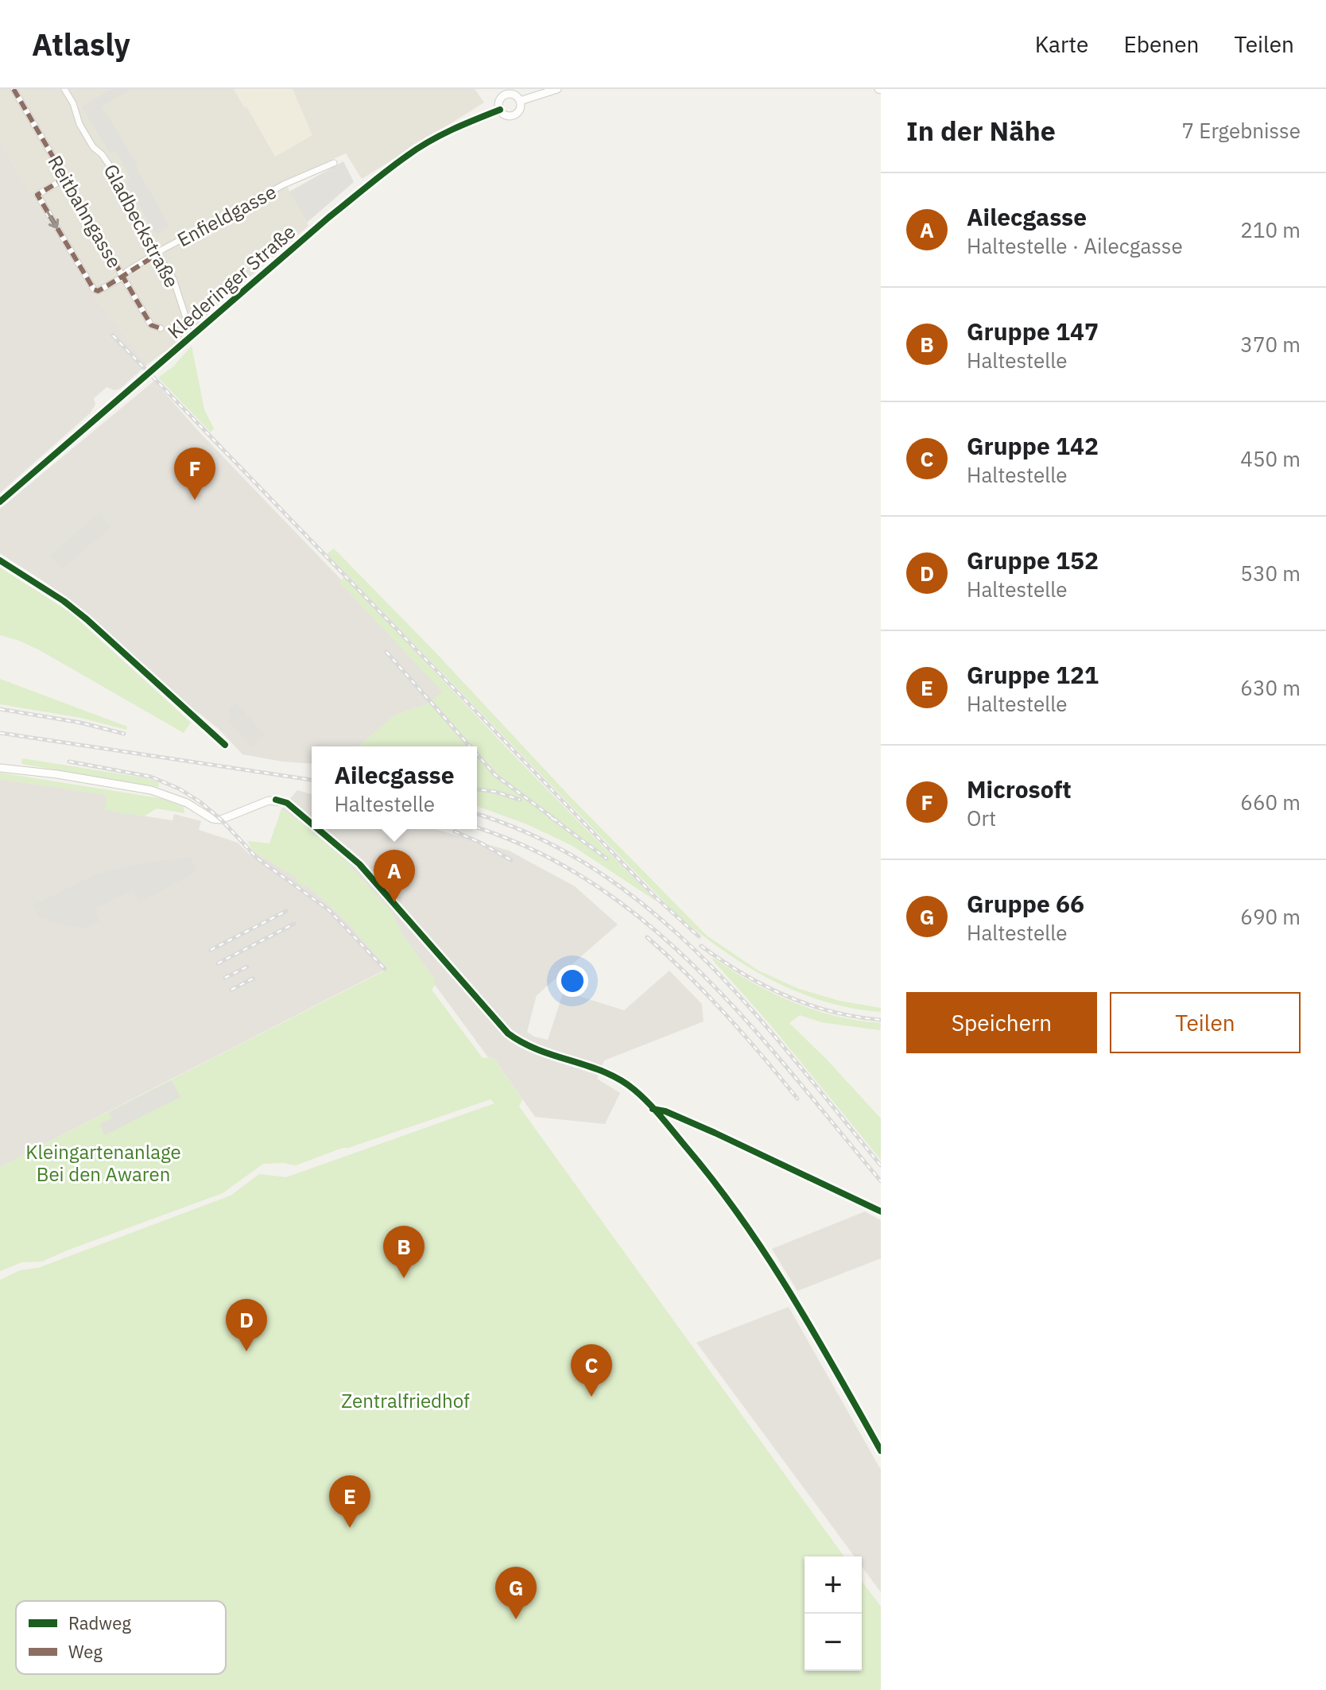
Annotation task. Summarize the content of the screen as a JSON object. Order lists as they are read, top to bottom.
{
  "streets": {
    "street": [
      "Reitbahngasse",
      "Enfieldgasse",
      "Gladbeckstraße",
      "Klederinger Straße"
    ]
  },
  "crossings": [
    ["Reitbahngasse", "Enfieldgasse"],
    ["Enfieldgasse", "Gladbeckstraße"],
    ["Gladbeckstraße", "Klederinger Straße"]
  ],
  "parks": ["Kleingartenanlage Bei den Awaren", "Zentralfriedhof"],
  "legend": ["Radweg", "Weg"],
  "page": {
    "header": "Atlasly",
    "nav": ["Karte", "Ebenen", "Teilen"],
    "heading": ["In der Nähe", "7 Ergebnisse"],
    "list": [
      {
        "mark": "A",
        "name": "Ailecgasse",
        "note": "Haltestelle · Ailecgasse",
        "value": "210 m"
      },
      {
        "mark": "B",
        "name": "Gruppe 147",
        "note": "Haltestelle",
        "value": "370 m"
      },
      {
        "mark": "C",
        "name": "Gruppe 142",
        "note": "Haltestelle",
        "value": "450 m"
      },
      {
        "mark": "D",
        "name": "Gruppe 152",
        "note": "Haltestelle",
        "value": "530 m"
      },
      {
        "mark": "E",
        "name": "Gruppe 121",
        "note": "Haltestelle",
        "value": "630 m"
      },
      {
        "mark": "F",
        "name": "Microsoft",
        "note": "Ort",
        "value": "660 m"
      },
      {
        "mark": "G",
        "name": "Gruppe 66",
        "note": "Haltestelle",
        "value": "690 m"
      }
    ],
    "pins": [
      "F",
      "A",
      "B",
      "D",
      "C",
      "E",
      "G"
    ],
    "popup": ["Ailecgasse", "Haltestelle"],
    "buttons": ["Speichern", "Teilen"],
    "map_buttons": ["+", "−"]
  }
}
